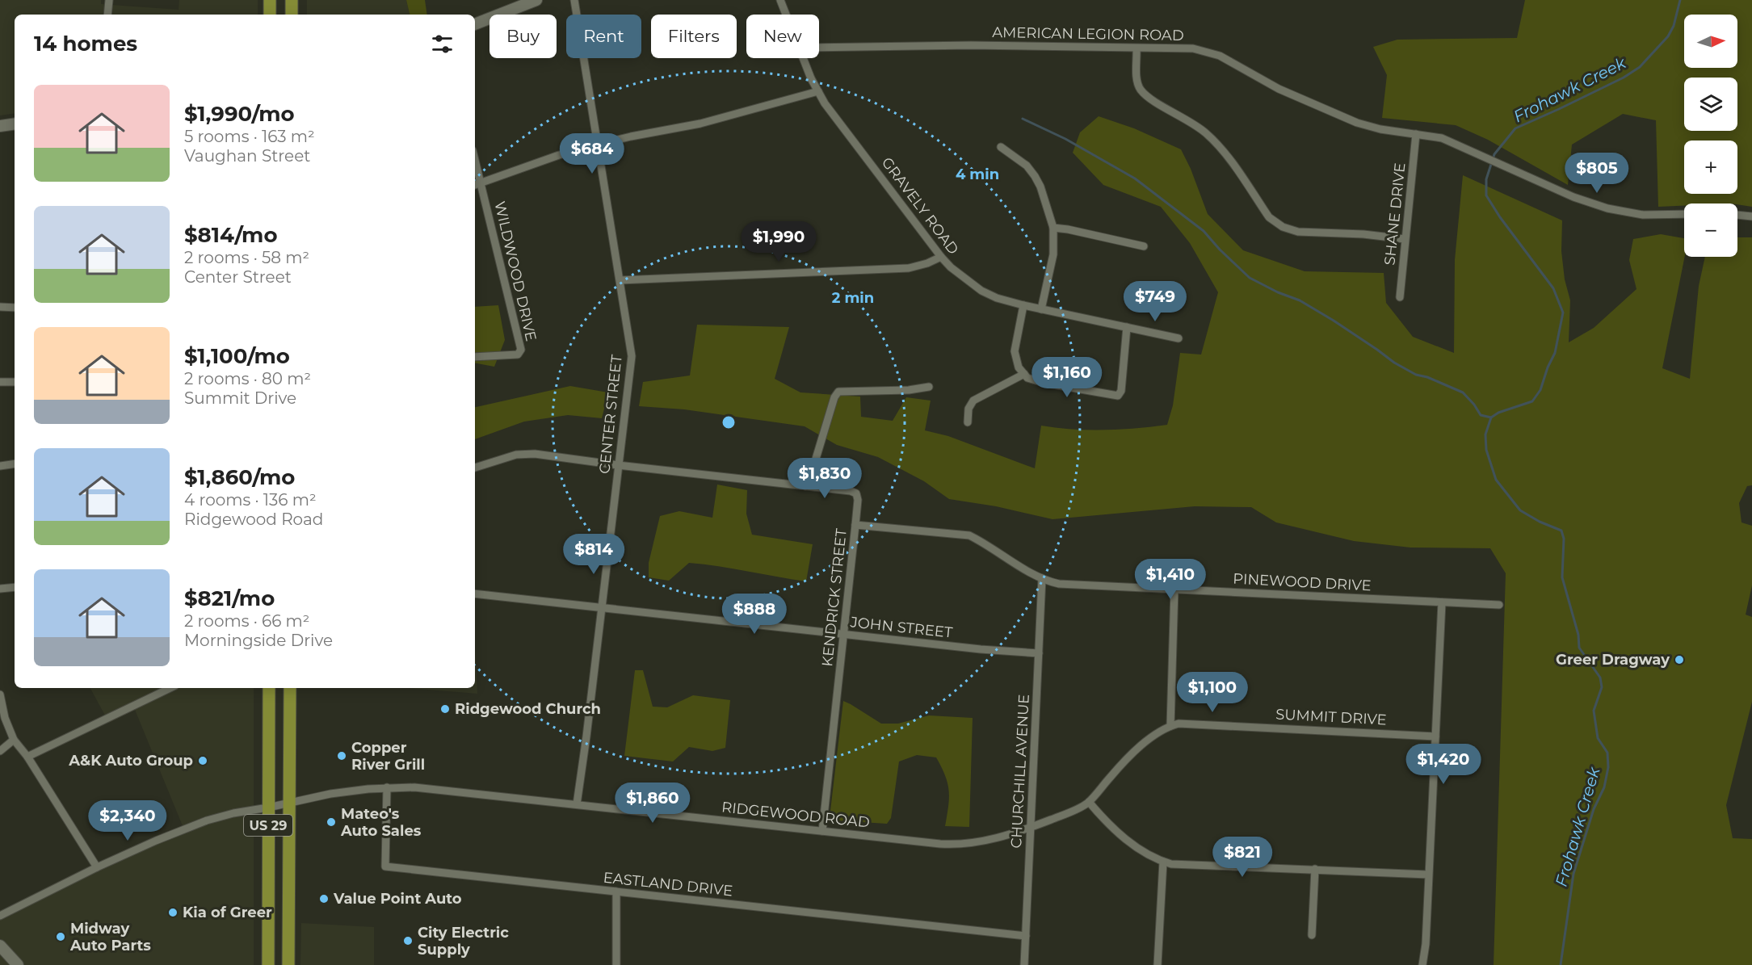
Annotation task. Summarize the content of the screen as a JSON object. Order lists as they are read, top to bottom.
{
  "streets": {
    "main road": ["US 29"],
    "street": [
      "AMERICAN LEGION ROAD",
      "GRAVELY ROAD",
      "SHANE DRIVE",
      "WILDWOOD DRIVE",
      "CENTER STREET",
      "PINEWOOD DRIVE",
      "KENDRICK STREET",
      "JOHN STREET",
      "SUMMIT DRIVE",
      "CHURCHILL AVENUE",
      "RIDGEWOOD ROAD",
      "EASTLAND DRIVE"
    ]
  },
  "crossings": [
    ["AMERICAN LEGION ROAD", "SHANE DRIVE"],
    ["CENTER STREET", "KENDRICK STREET"],
    ["CENTER STREET", "JOHN STREET"],
    ["CENTER STREET", "RIDGEWOOD ROAD"],
    ["PINEWOOD DRIVE", "KENDRICK STREET"],
    ["PINEWOOD DRIVE", "CHURCHILL AVENUE"],
    ["KENDRICK STREET", "JOHN STREET"],
    ["KENDRICK STREET", "RIDGEWOOD ROAD"],
    ["JOHN STREET", "CHURCHILL AVENUE"],
    ["SUMMIT DRIVE", "CHURCHILL AVENUE"],
    ["SUMMIT DRIVE", "RIDGEWOOD ROAD"],
    ["CHURCHILL AVENUE", "RIDGEWOOD ROAD"],
    ["CHURCHILL AVENUE", "EASTLAND DRIVE"],
    ["RIDGEWOOD ROAD", "US 29"],
    ["RIDGEWOOD ROAD", "EASTLAND DRIVE"]
  ],
  "water": ["Frohawk Creek"],
  "places": [
    "Greer Dragway",
    "Ridgewood Church",
    "Copper River Grill",
    "A&K Auto Group",
    "Mateo's Auto Sales",
    "Value Point Auto",
    "Kia of Greer",
    "Midway Auto Parts",
    "City Electric Supply"
  ],
  "north": "right",
  "page": {
    "map_buttons": ["+", "−"],
    "chip": [
      "Buy",
      "Rent",
      "Filters",
      "New"
    ],
    "heading": "14 homes",
    "list": [
      {
        "name": "$1,990/mo",
        "note": "5 rooms · 163 m² · Vaughan Street"
      },
      {
        "name": "$814/mo",
        "note": "2 rooms · 58 m² · Center Street"
      },
      {
        "name": "$1,100/mo",
        "note": "2 rooms · 80 m² · Summit Drive"
      },
      {
        "name": "$1,860/mo",
        "note": "4 rooms · 136 m² · Ridgewood Road"
      },
      {
        "name": "$821/mo",
        "note": "2 rooms · 66 m² · Morningside Drive"
      }
    ],
    "price": [
      "$684",
      "$805",
      "$1,990",
      "$749",
      "$1,160",
      "$1,830",
      "$814",
      "$1,410",
      "$888",
      "$1,100",
      "$1,420",
      "$1,860",
      "$2,340",
      "$821"
    ]
  },
  "rings": ["4 min", "2 min"]
}
